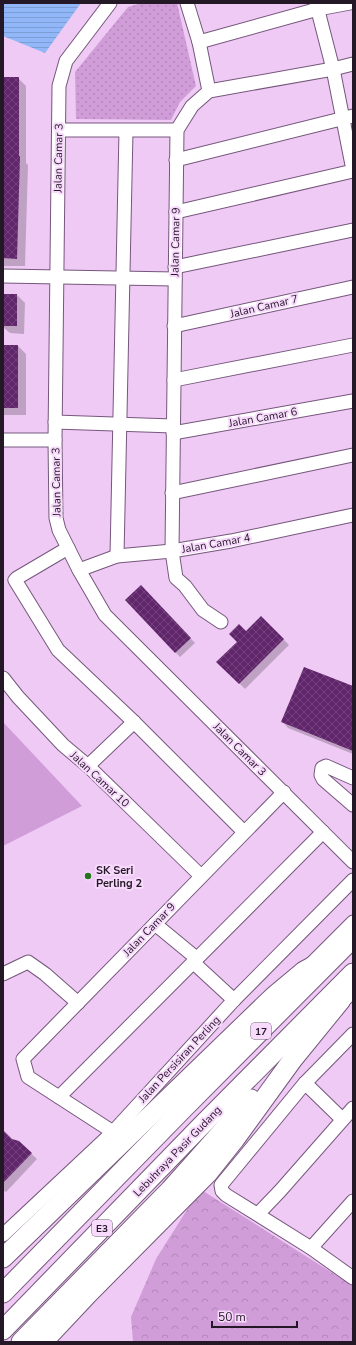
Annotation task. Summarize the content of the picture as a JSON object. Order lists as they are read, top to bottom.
{
  "streets": {
    "highway": ["17", "Lebuhraya Pasir Gudang", "E3"],
    "street": [
      "Jalan Camar 3",
      "Jalan Camar 9",
      "Jalan Camar 7",
      "Jalan Camar 6",
      "Jalan Camar 4",
      "Jalan Camar 10",
      "Jalan Persisiran Perling"
    ]
  },
  "crossings": [
    ["Jalan Camar 3", "Jalan Camar 9"],
    ["Jalan Camar 3", "Jalan Camar 6"],
    ["Jalan Camar 3", "Jalan Camar 4"],
    ["Jalan Camar 9", "Jalan Camar 7"],
    ["Jalan Camar 9", "Jalan Camar 6"],
    ["Jalan Camar 9", "Jalan Camar 4"],
    ["Jalan Camar 9", "Jalan Camar 10"],
    ["17", "E3"]
  ],
  "places": ["SK Seri Perling 2"],
  "scale_bar": "50 m"
}
